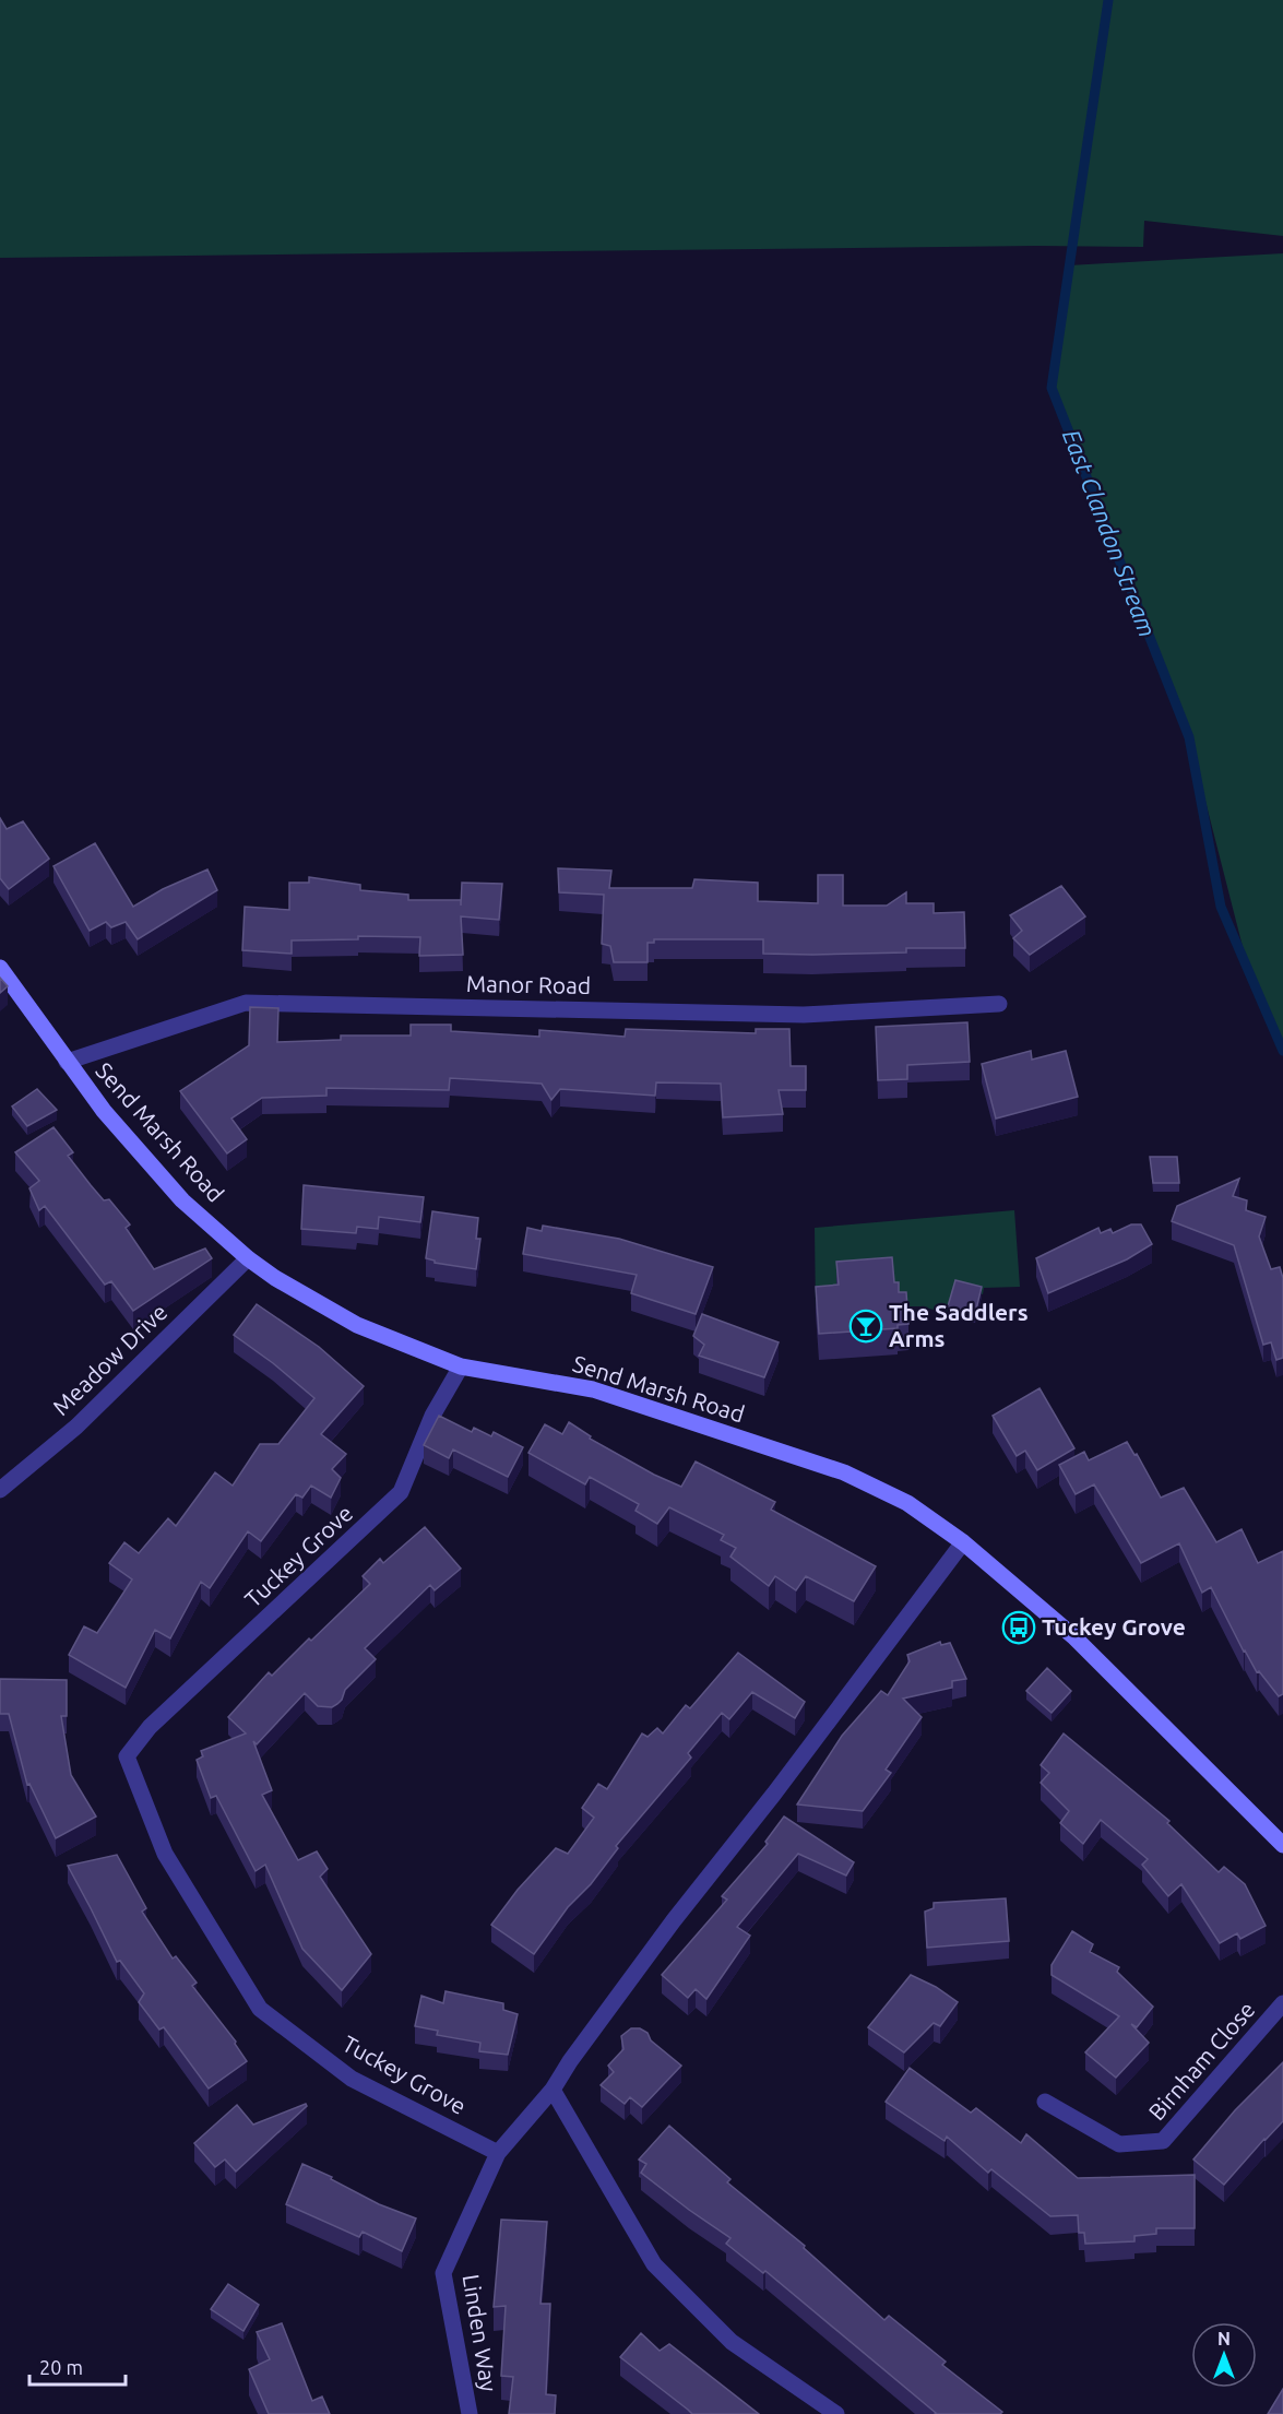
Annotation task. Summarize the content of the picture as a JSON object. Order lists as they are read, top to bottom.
{
  "streets": {
    "main road": ["Send Marsh Road"],
    "street": [
      "Manor Road",
      "Meadow Drive",
      "Tuckey Grove",
      "Birnham Close",
      "Linden Way"
    ]
  },
  "crossings": [
    ["Manor Road", "Send Marsh Road"],
    ["Send Marsh Road", "Meadow Drive"],
    ["Send Marsh Road", "Tuckey Grove"],
    ["Tuckey Grove", "Linden Way"]
  ],
  "water": ["East Clandon Stream"],
  "places": {
    "bar": ["The Saddlers Arms"],
    "bus stop": ["Tuckey Grove"]
  },
  "scale_bar": "20 m",
  "north": "top"
}
